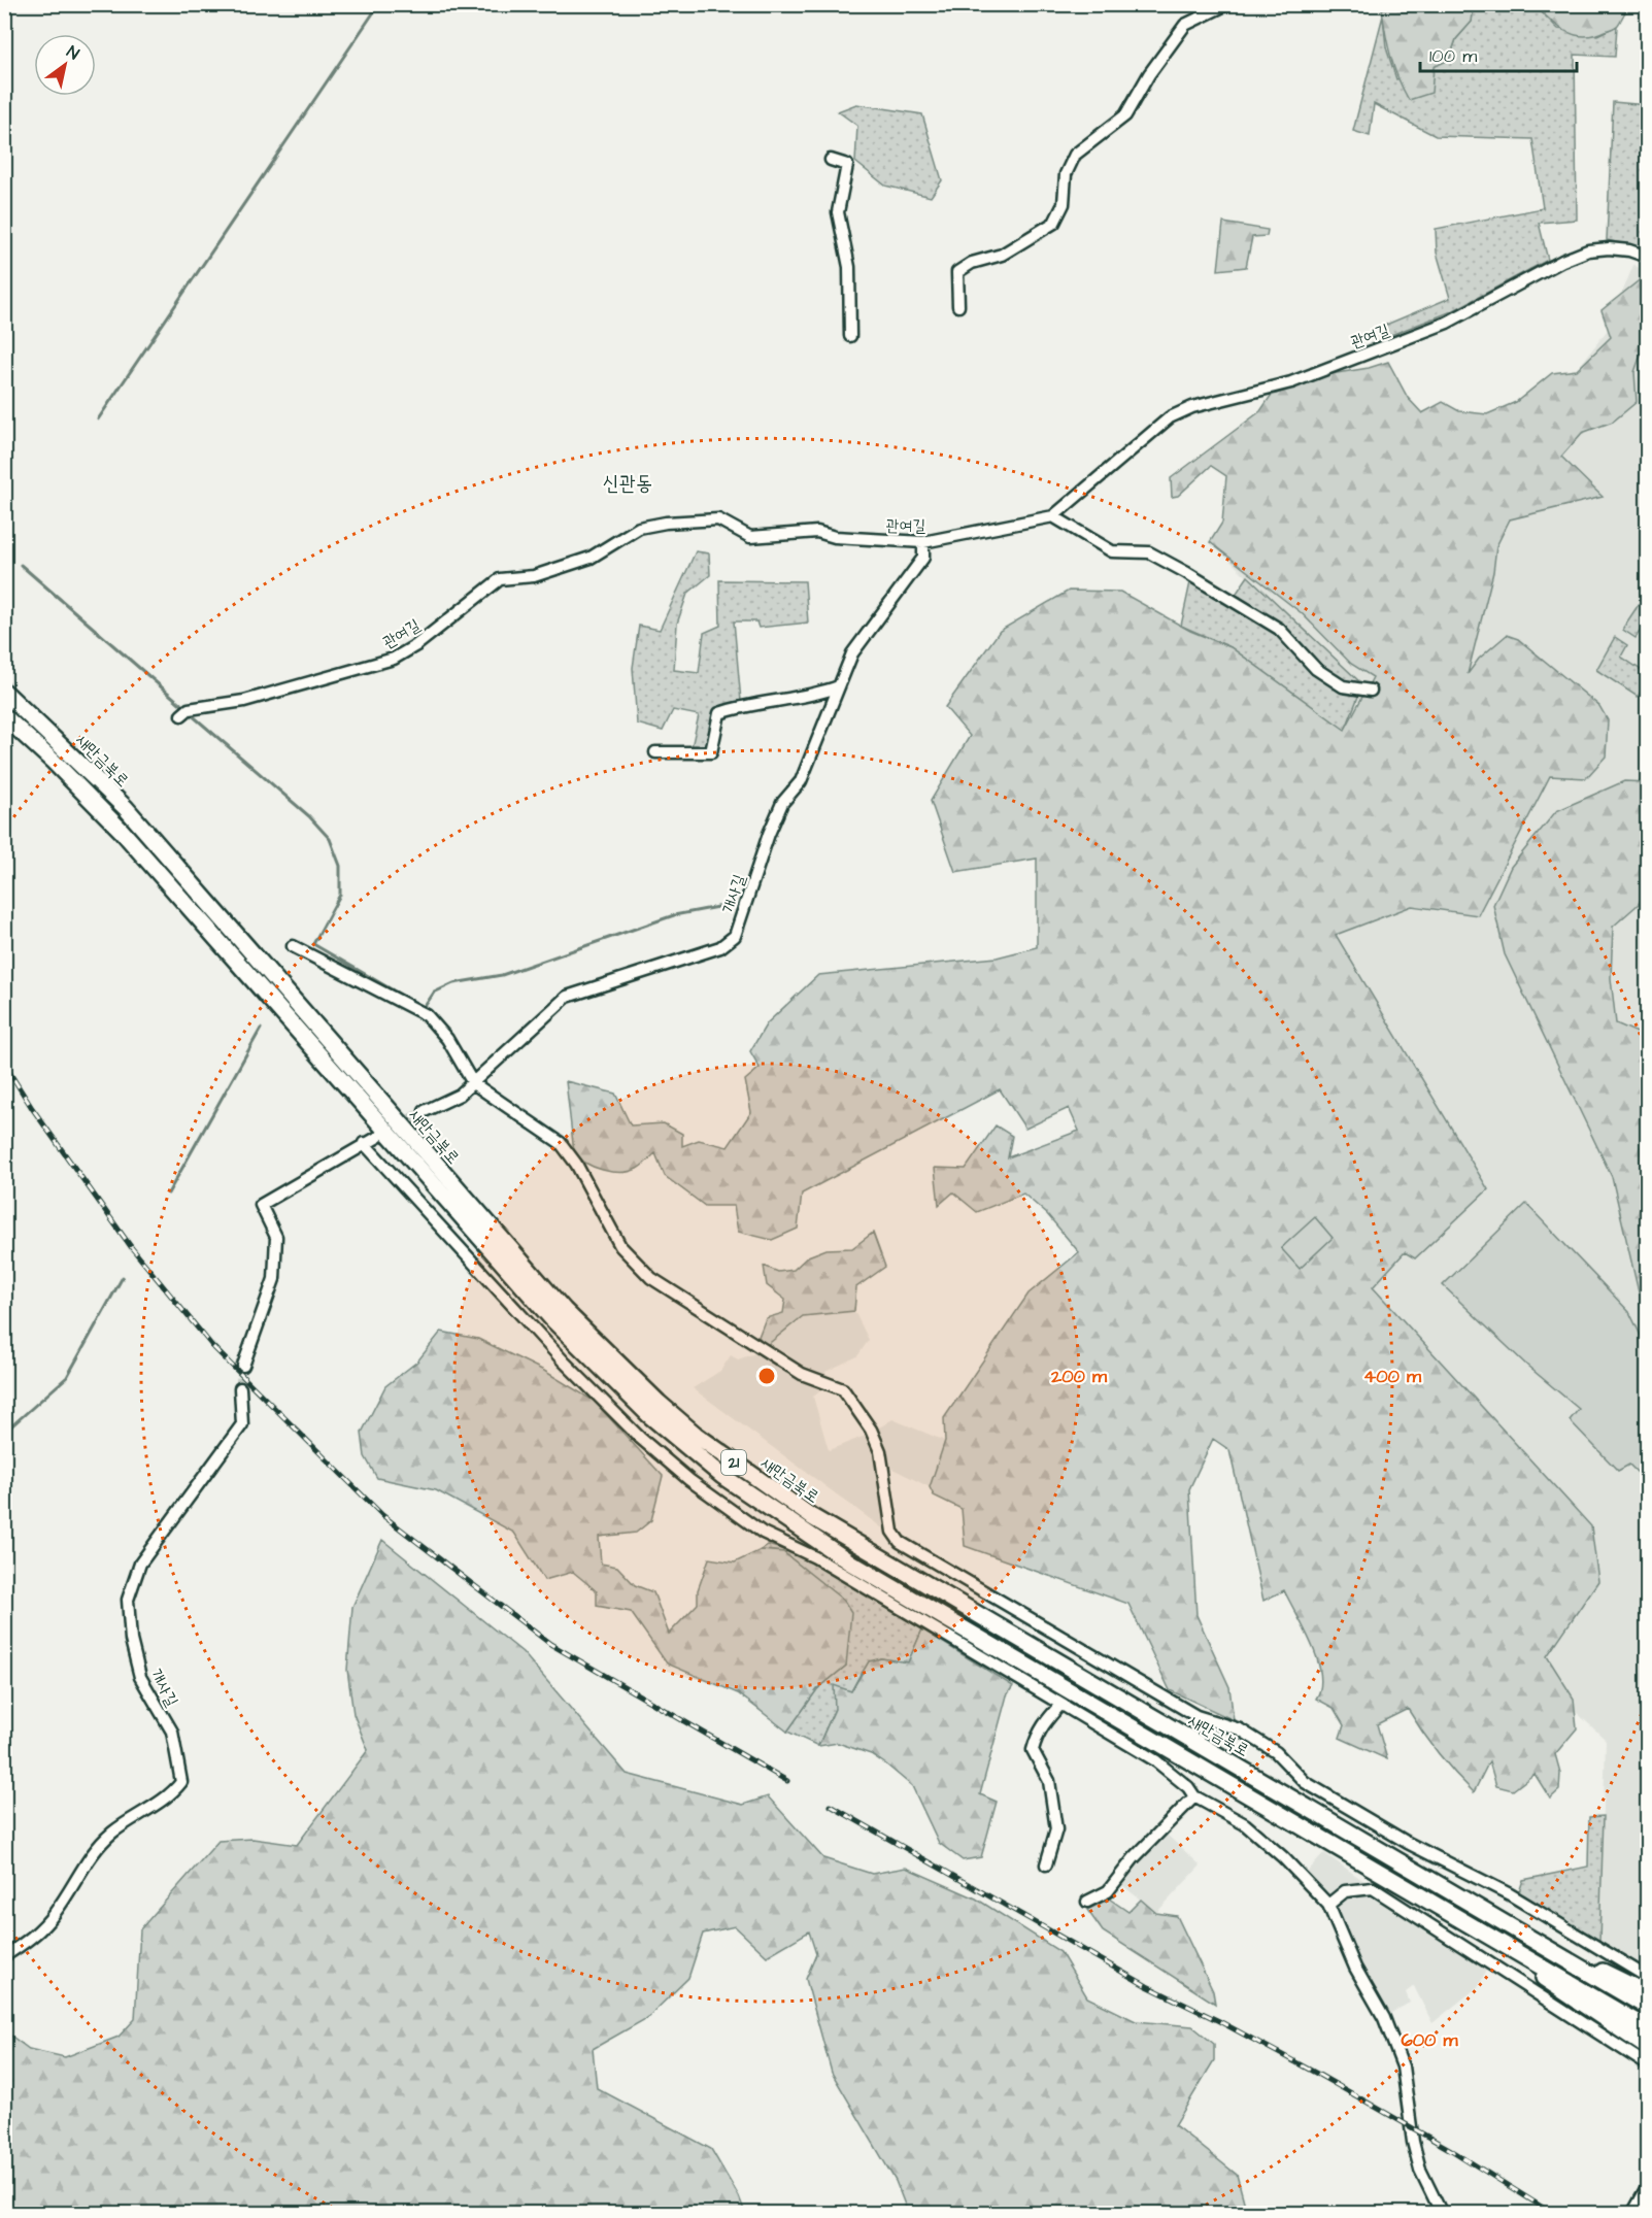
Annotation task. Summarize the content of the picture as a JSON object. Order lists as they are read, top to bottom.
{
  "streets": {
    "highway": ["새만금북로", "21"],
    "street": ["관여길", "개사길"]
  },
  "crossings": [
    ["관여길", "개사길"]
  ],
  "districts": ["신관동"],
  "scale_bar": "100 m",
  "north": "top right",
  "rings": ["200 m", "400 m", "600 m"]
}
